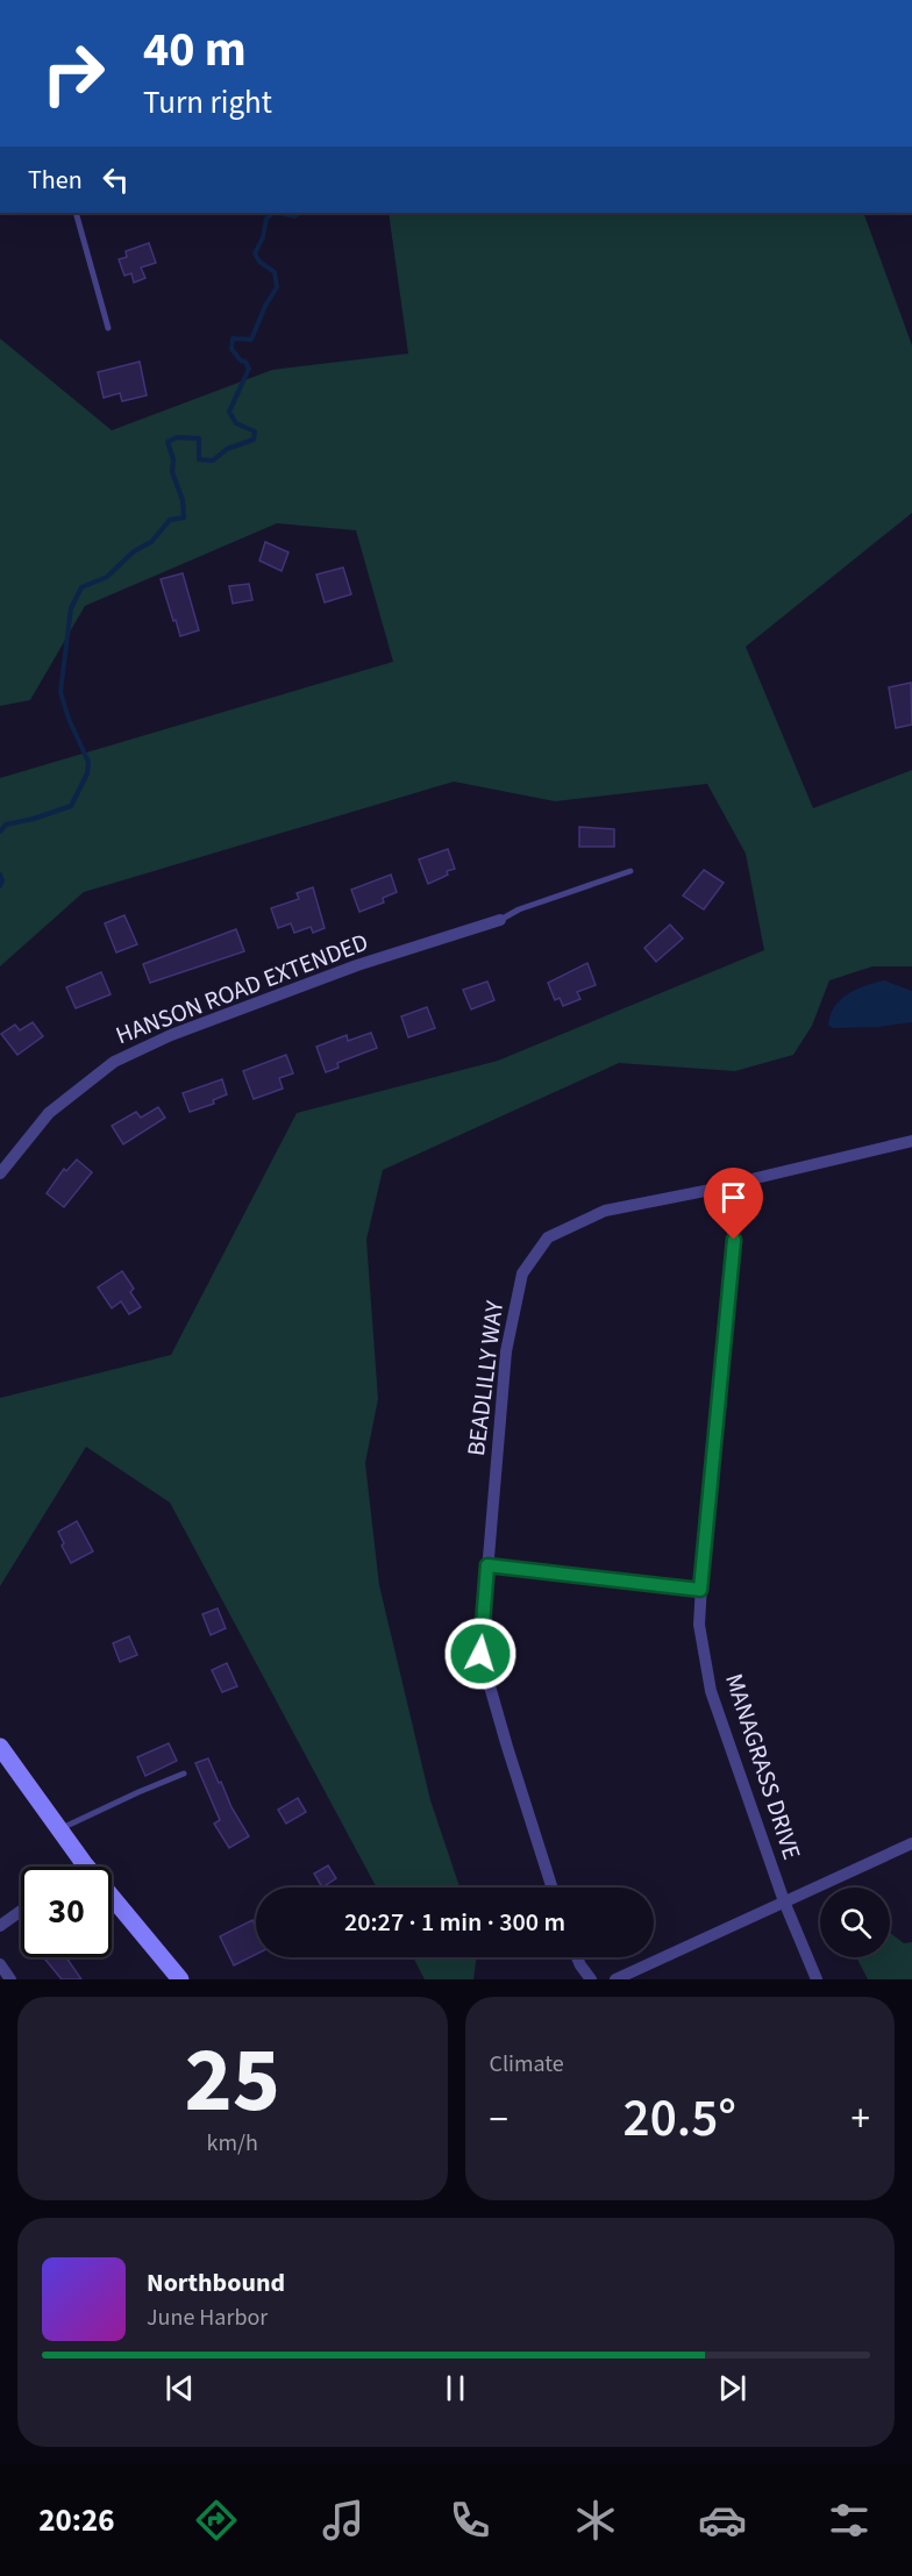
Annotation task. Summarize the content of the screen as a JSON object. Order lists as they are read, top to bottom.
{
  "streets": {
    "street": ["HANSON ROAD EXTENDED", "BEADLILLY WAY", "MANAGRASS DRIVE"]
  },
  "crossings": [
    ["BEADLILLY WAY", "MANAGRASS DRIVE"]
  ],
  "page": {
    "turn": ["40 m", "Turn right"],
    "then": "Then",
    "limit": "30",
    "trip": "20:27 · 1 min · 300 m",
    "tile": [
      ["25", "km/h"],
      "Climate"
    ],
    "heat": ["−", "20.5°", "+"],
    "song": ["Northbound", "June Harbor"],
    "tabs": "20:26"
  }
}
